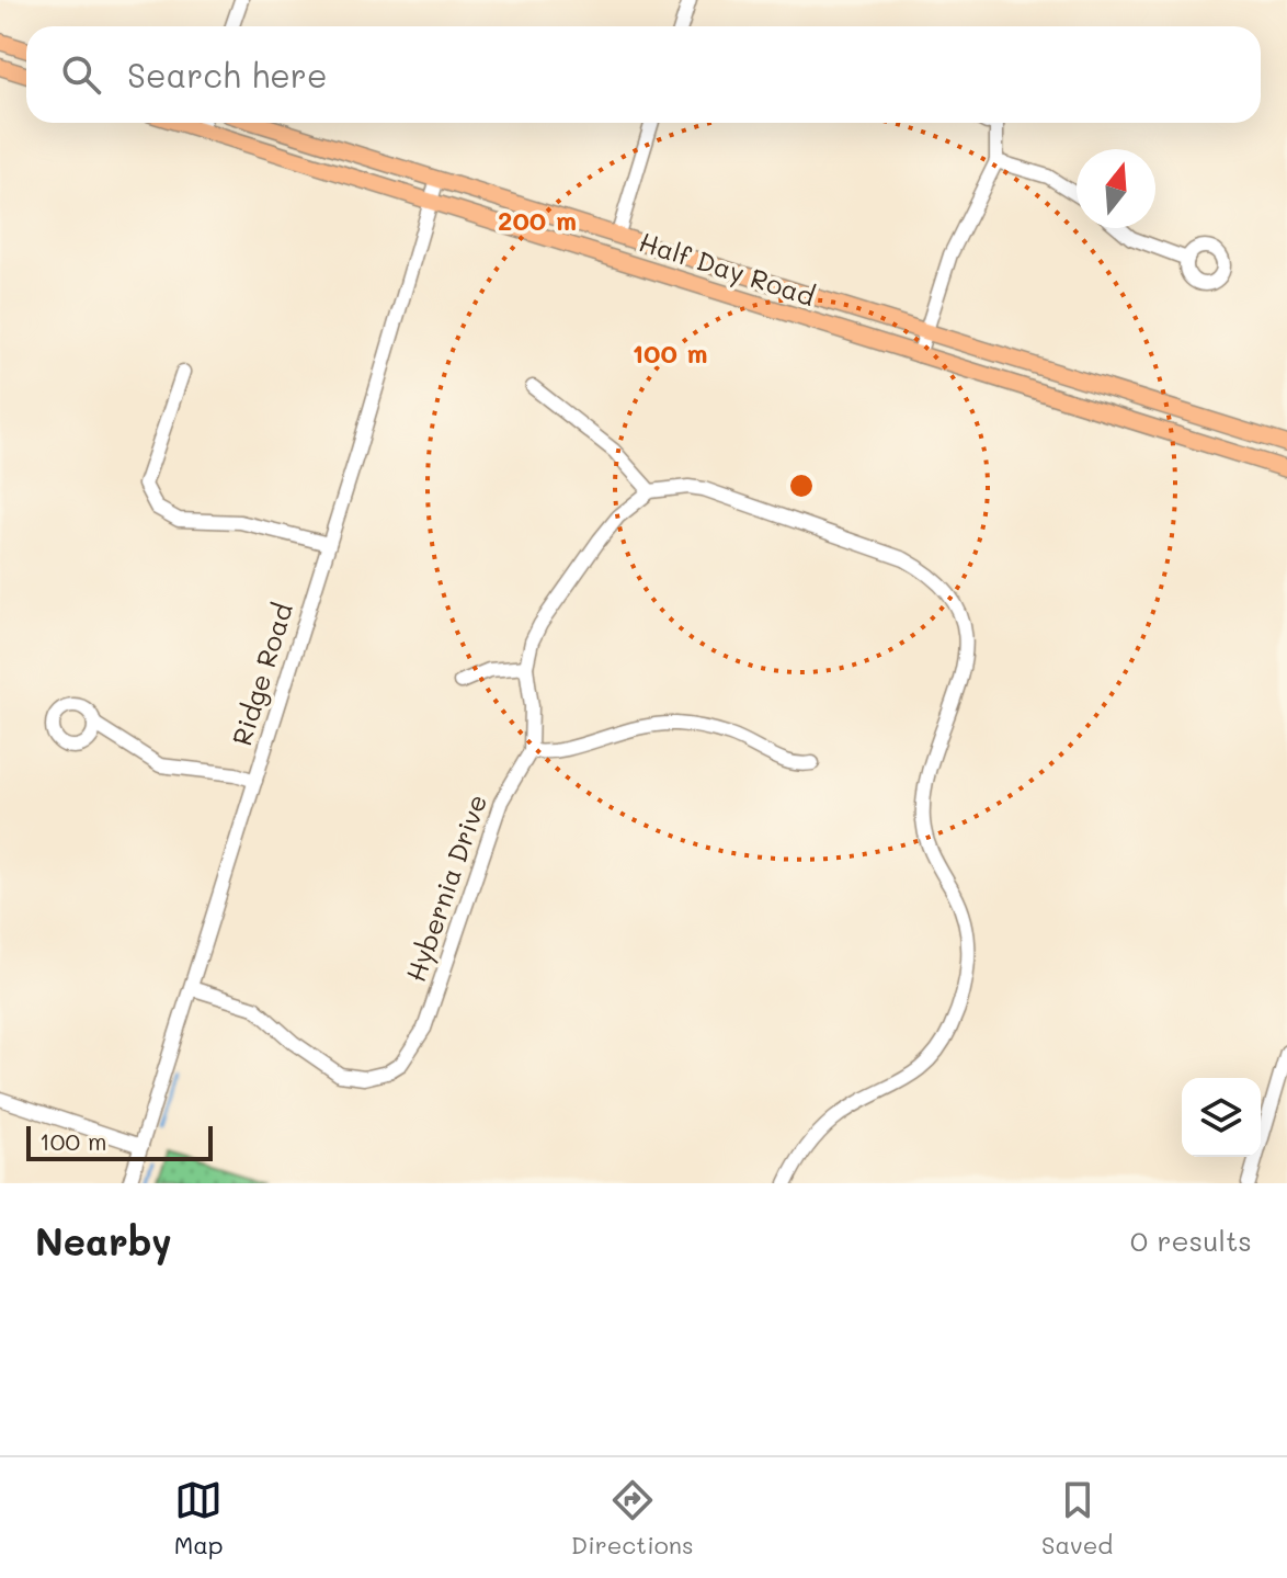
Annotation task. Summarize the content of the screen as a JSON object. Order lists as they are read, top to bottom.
{
  "streets": {
    "main road": ["Half Day Road"],
    "street": ["Ridge Road", "Hybernia Drive"]
  },
  "crossings": [
    ["Half Day Road", "Ridge Road"],
    ["Ridge Road", "Hybernia Drive"]
  ],
  "scale_bar": "100 m",
  "north": "top",
  "page": {
    "search": "Search here",
    "scale": "100 m",
    "heading": ["Nearby", "0 results"],
    "nav": ["Map", "Directions", "Saved"]
  },
  "rings": ["200 m", "100 m"]
}
